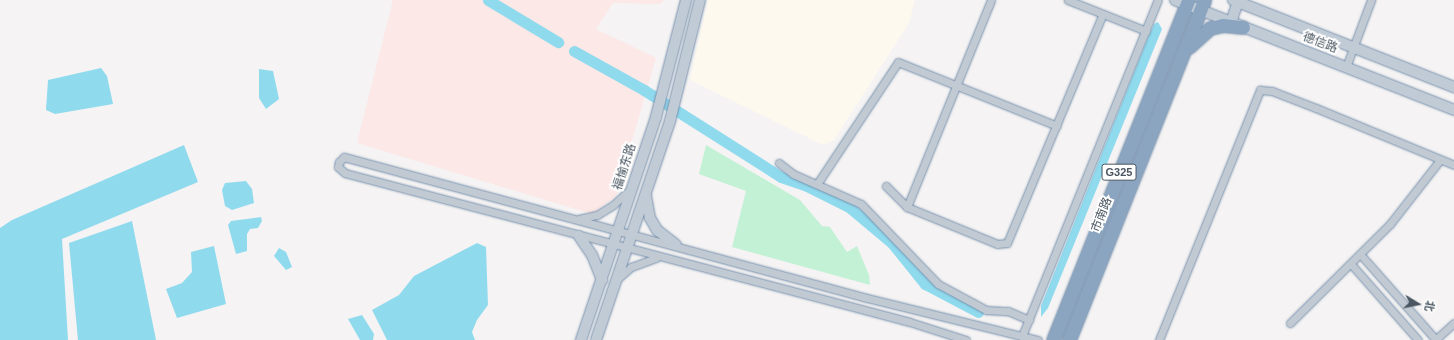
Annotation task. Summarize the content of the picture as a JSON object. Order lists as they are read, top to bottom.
{
  "streets": {
    "highway": ["G325", "市南路"],
    "street": ["德信路", "福愉东路"]
  },
  "crossings": [
    ["德信路", "市南路"]
  ],
  "north": "right"
}
